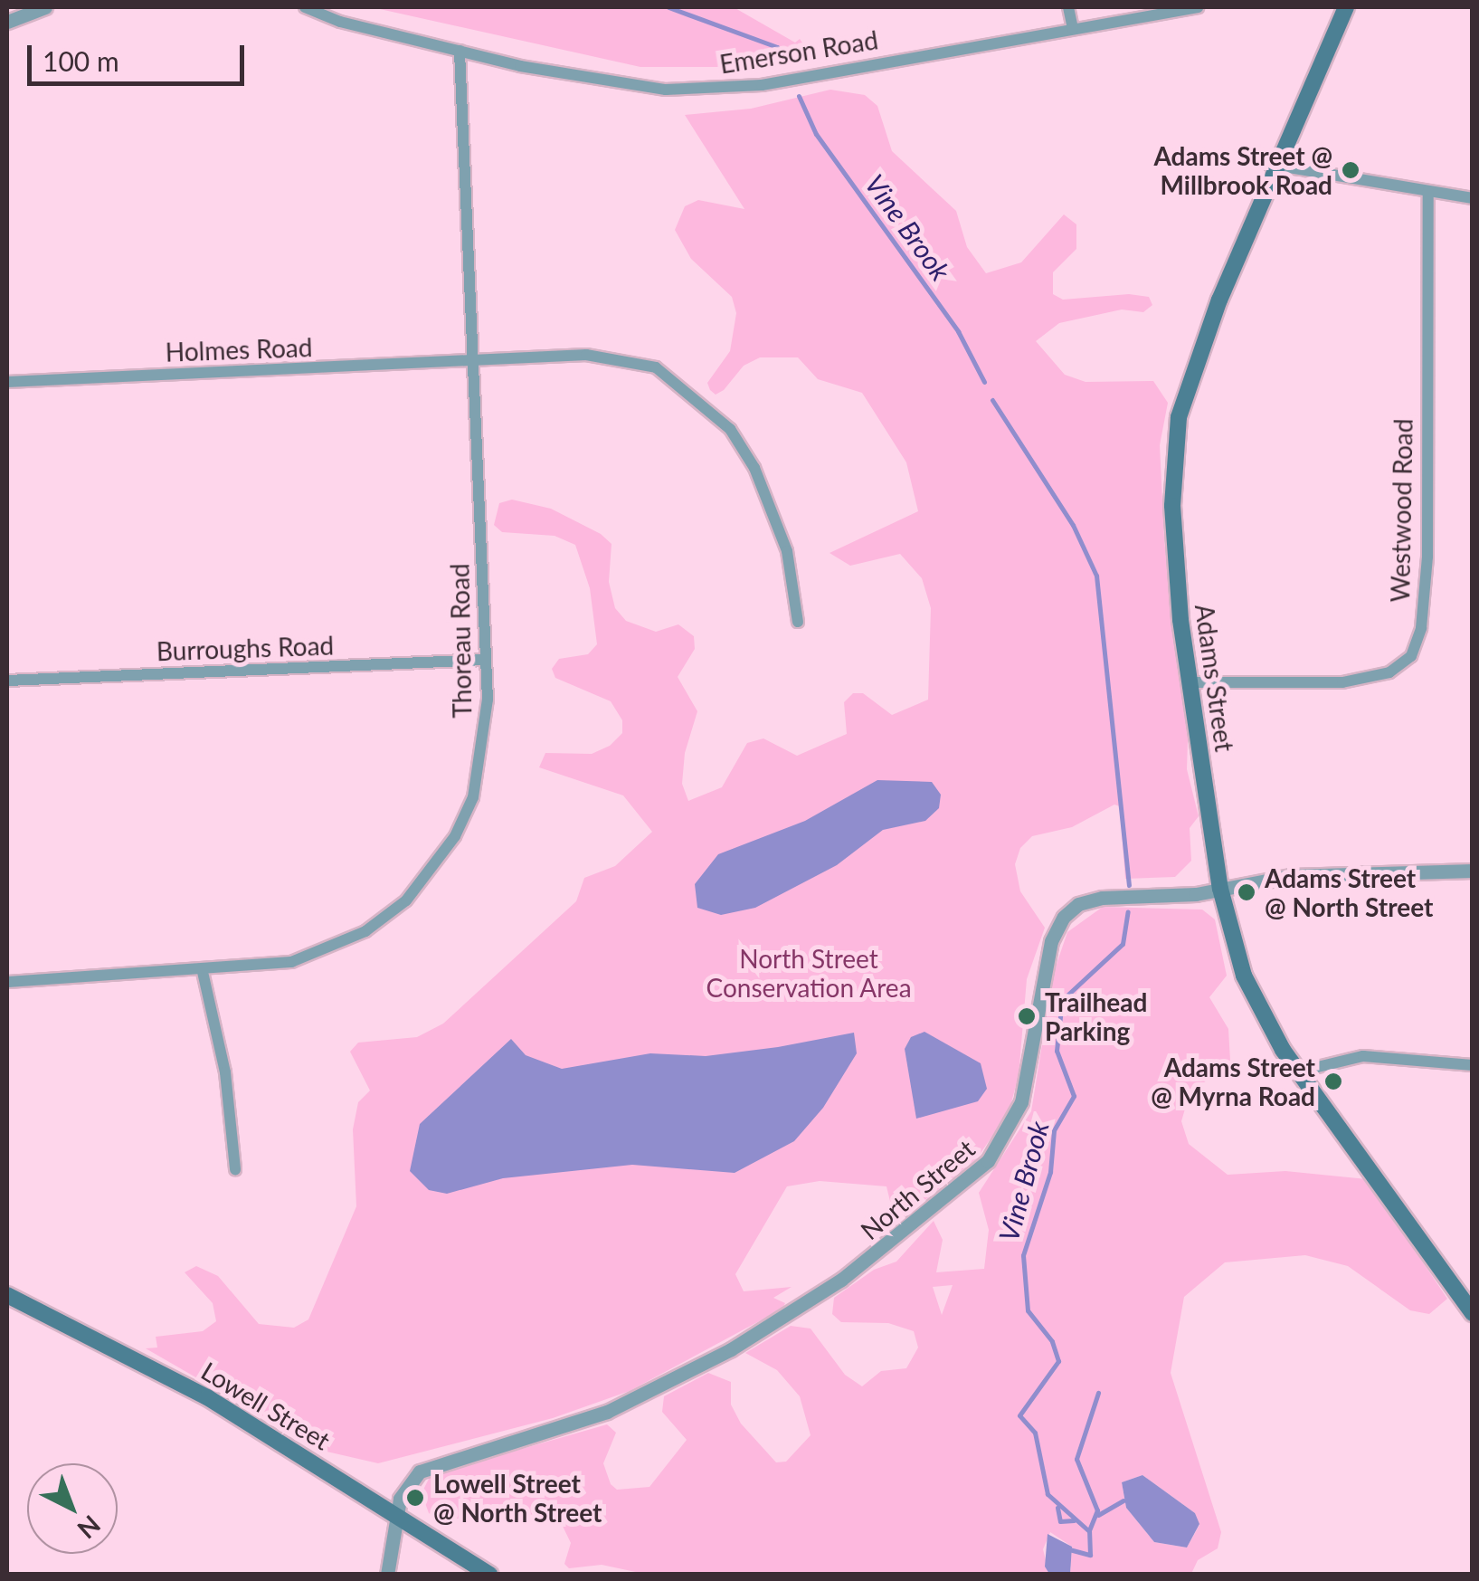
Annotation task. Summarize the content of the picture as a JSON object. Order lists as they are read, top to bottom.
{
  "streets": {
    "main road": ["Adams Street", "Lowell Street"],
    "street": [
      "Emerson Road",
      "Holmes Road",
      "Westwood Road",
      "Thoreau Road",
      "Burroughs Road",
      "North Street"
    ]
  },
  "crossings": [
    ["Emerson Road", "Thoreau Road"],
    ["Holmes Road", "Thoreau Road"],
    ["Westwood Road", "Adams Street"],
    ["Thoreau Road", "Burroughs Road"],
    ["Adams Street", "North Street"],
    ["North Street", "Lowell Street"]
  ],
  "water": ["Vine Brook"],
  "parks": ["North Street Conservation Area"],
  "places": [
    "Adams Street @ Millbrook Road",
    "Adams Street @ North Street",
    "Trailhead Parking",
    "Adams Street @ Myrna Road",
    "Lowell Street @ North Street"
  ],
  "scale_bar": "100 m",
  "north": "bottom right"
}
